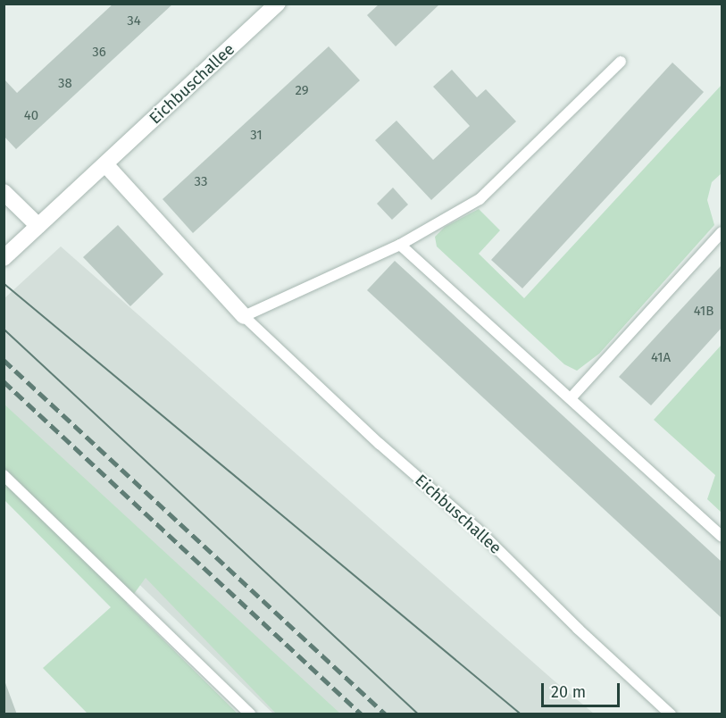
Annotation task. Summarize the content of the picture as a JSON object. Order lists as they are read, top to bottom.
{
  "streets": {
    "street": ["Eichbuschallee"]
  },
  "house_numbers": [
    "34",
    "36",
    "38",
    "29",
    "40",
    "31",
    "33",
    "41B",
    "41A"
  ],
  "scale_bar": "20 m"
}
